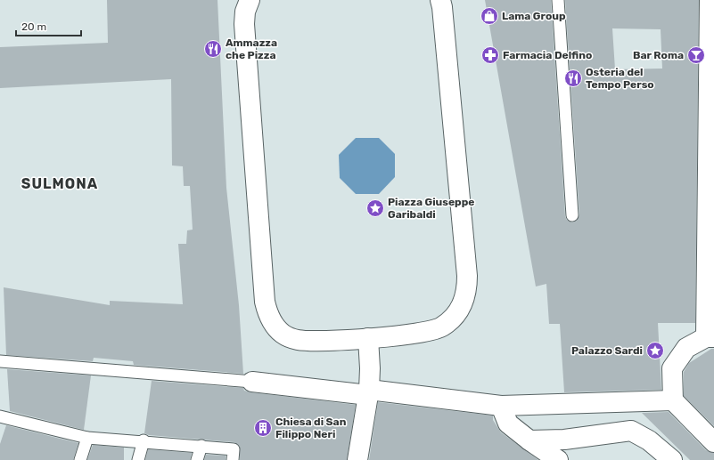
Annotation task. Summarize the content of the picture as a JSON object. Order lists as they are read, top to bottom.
{
  "districts": ["SULMONA"],
  "places": {
    "shop": ["Lama Group"],
    "restaurant": ["Ammazza che Pizza", "Osteria del Tempo Perso"],
    "pharmacy": ["Farmacia Delfino"],
    "bar": ["Bar Roma"],
    "place": ["Piazza Giuseppe Garibaldi", "Palazzo Sardi"],
    "building": ["Chiesa di San Filippo Neri"]
  },
  "scale_bar": "20 m"
}
